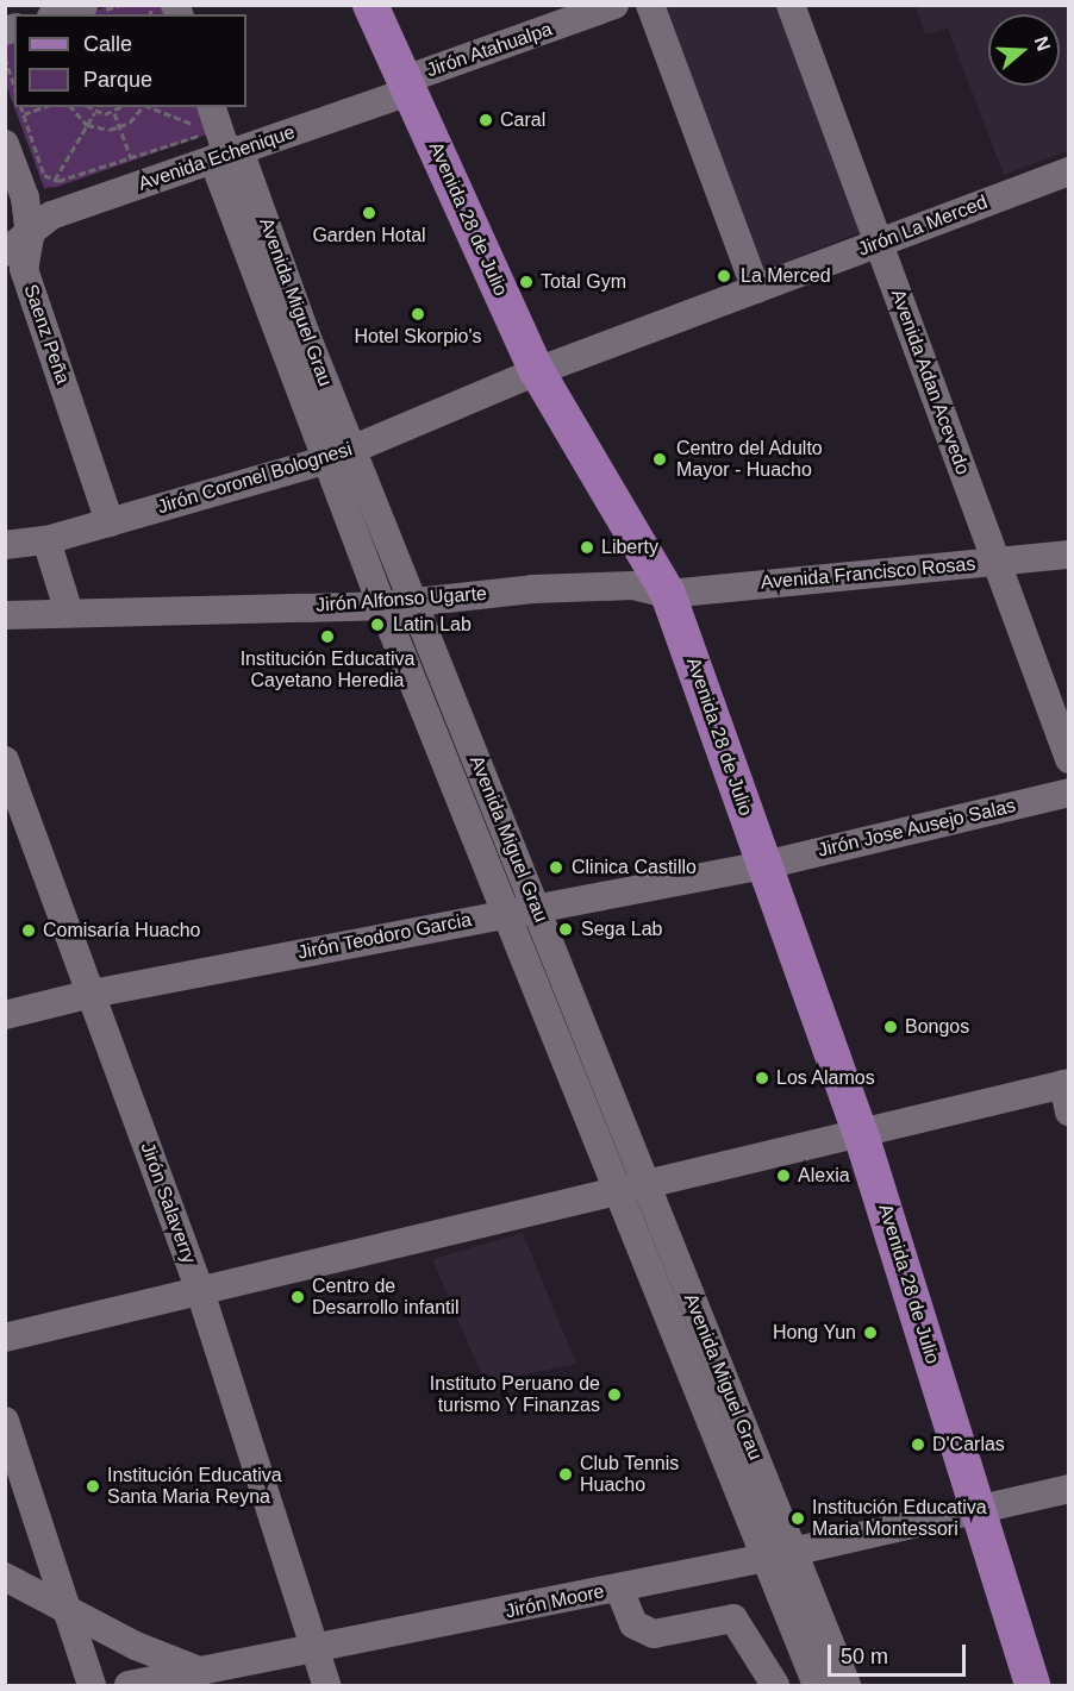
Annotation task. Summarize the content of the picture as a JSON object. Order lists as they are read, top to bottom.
{
  "streets": {
    "main road": ["Avenida 28 de Julio"],
    "street": [
      "Jirón Atahualpa",
      "Avenida Echenique",
      "Jirón La Merced",
      "Avenida Miguel Grau",
      "Saenz Peña",
      "Avenida Adan Acevedo",
      "Jirón Coronel Bolognesi",
      "Avenida Francisco Rosas",
      "Jirón Alfonso Ugarte",
      "Jirón Jose Ausejo Salas",
      "Jirón Teodoro Garcia",
      "Jirón Salaverry",
      "Jirón Moore"
    ]
  },
  "crossings": [
    ["Jirón Atahualpa", "Avenida Echenique"],
    ["Jirón Atahualpa", "Avenida 28 de Julio"],
    ["Avenida Echenique", "Avenida 28 de Julio"],
    ["Avenida Echenique", "Avenida Miguel Grau"],
    ["Avenida Echenique", "Saenz Peña"],
    ["Avenida 28 de Julio", "Jirón La Merced"],
    ["Avenida 28 de Julio", "Jirón Coronel Bolognesi"],
    ["Avenida 28 de Julio", "Avenida Francisco Rosas"],
    ["Avenida 28 de Julio", "Jirón Alfonso Ugarte"],
    ["Avenida 28 de Julio", "Jirón Jose Ausejo Salas"],
    ["Avenida 28 de Julio", "Jirón Teodoro Garcia"],
    ["Avenida 28 de Julio", "Jirón Moore"],
    ["Jirón La Merced", "Avenida Adan Acevedo"],
    ["Jirón La Merced", "Jirón Coronel Bolognesi"],
    ["Avenida Miguel Grau", "Jirón Coronel Bolognesi"],
    ["Avenida Miguel Grau", "Jirón Alfonso Ugarte"],
    ["Avenida Miguel Grau", "Jirón Teodoro Garcia"],
    ["Avenida Miguel Grau", "Jirón Moore"],
    ["Saenz Peña", "Jirón Coronel Bolognesi"],
    ["Avenida Adan Acevedo", "Avenida Francisco Rosas"],
    ["Avenida Francisco Rosas", "Jirón Alfonso Ugarte"],
    ["Jirón Jose Ausejo Salas", "Jirón Teodoro Garcia"],
    ["Jirón Teodoro Garcia", "Jirón Salaverry"],
    ["Jirón Salaverry", "Jirón Moore"]
  ],
  "places": [
    "Caral",
    "Garden Hotal",
    "La Merced",
    "Total Gym",
    "Hotel Skorpio's",
    "Centro del Adulto Mayor - Huacho",
    "Liberty",
    "Latin Lab",
    "Institución Educativa Cayetano Heredia",
    "Clinica Castillo",
    "Sega Lab",
    "Comisaría Huacho",
    "Bongos",
    "Los Alamos",
    "Alexia",
    "Centro de Desarrollo infantil",
    "Hong Yun",
    "Instituto Peruano de turismo Y Finanzas",
    "D'Carlas",
    "Club Tennis Huacho",
    "Institución Educativa Santa Maria Reyna",
    "Institución Educativa Maria Montessori"
  ],
  "legend": ["Calle", "Parque"],
  "scale_bar": "50 m",
  "north": "right"
}
